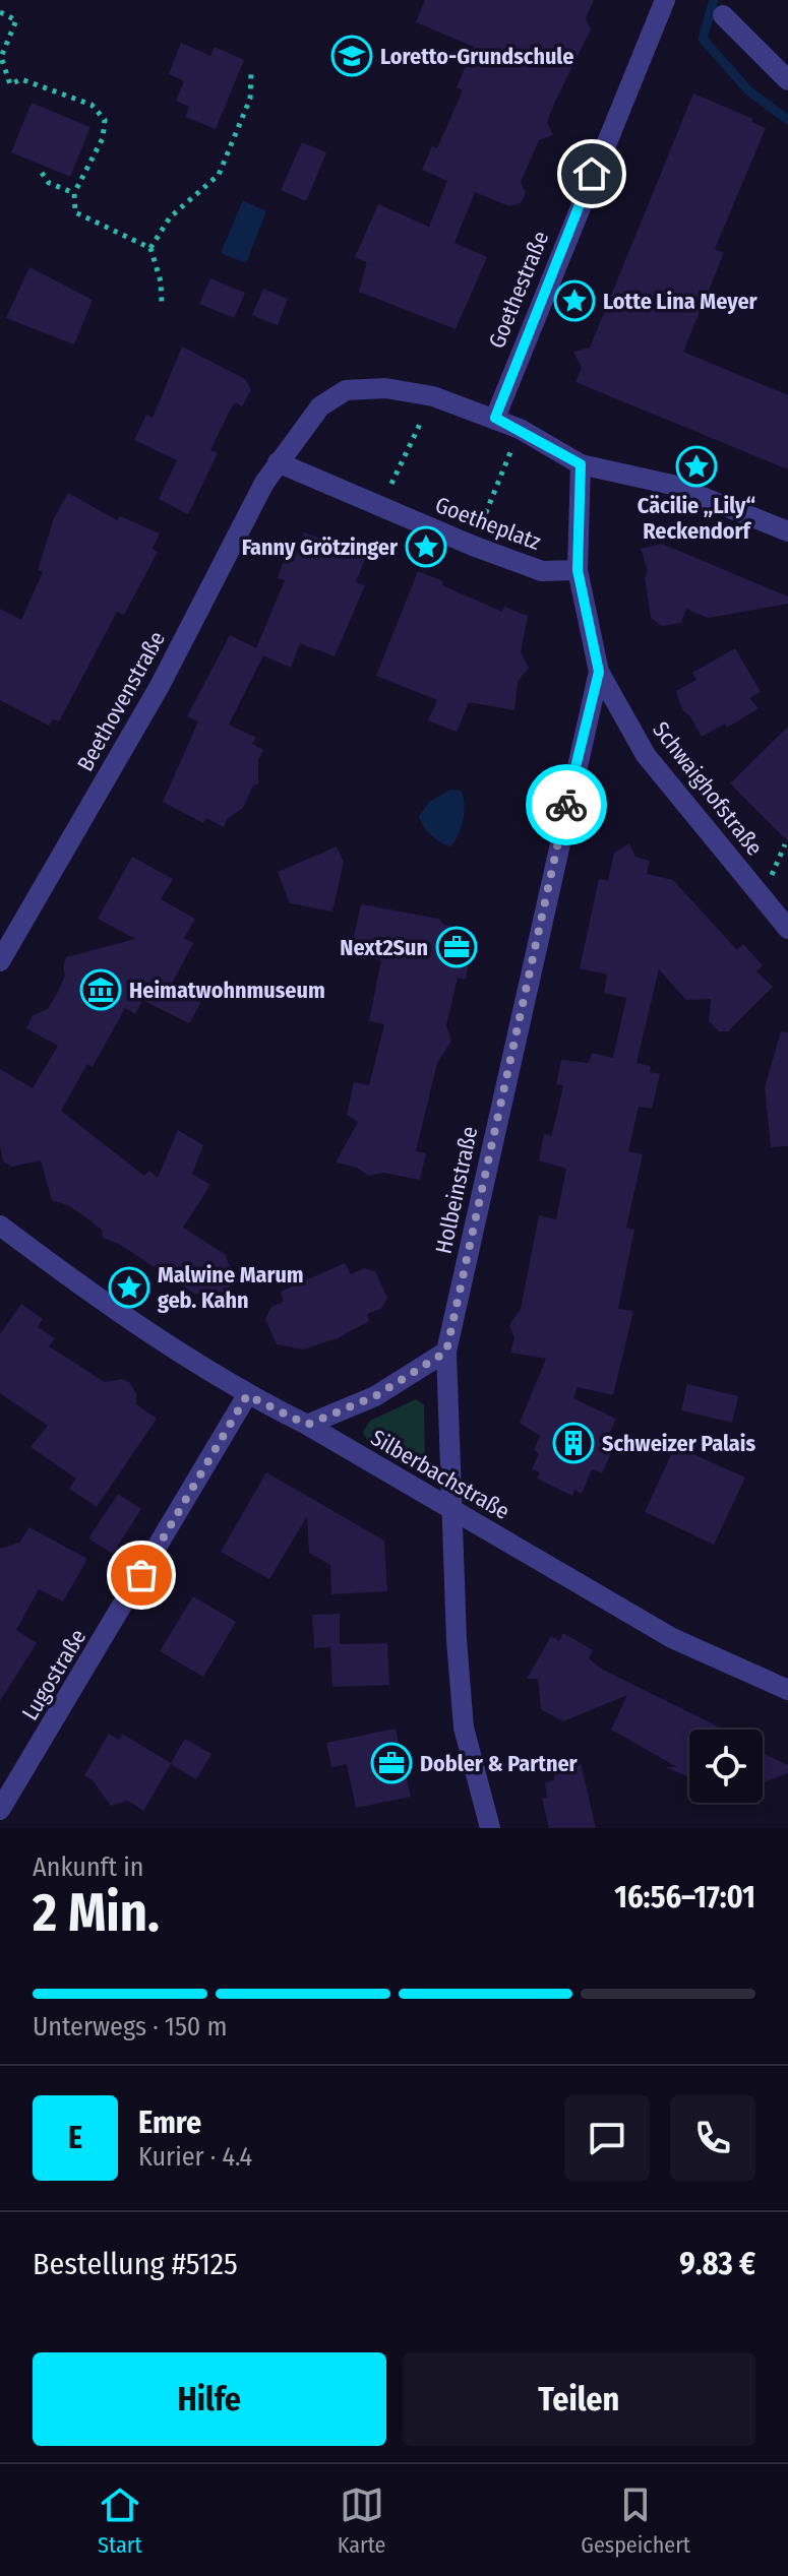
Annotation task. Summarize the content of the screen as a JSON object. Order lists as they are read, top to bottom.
{
  "streets": {
    "street": [
      "Goethestraße",
      "Goetheplatz",
      "Beethovenstraße",
      "Schwaighofstraße",
      "Holbeinstraße",
      "Silberbachstraße",
      "Lugostraße"
    ]
  },
  "crossings": [
    ["Goetheplatz", "Beethovenstraße"],
    ["Goetheplatz", "Holbeinstraße"],
    ["Schwaighofstraße", "Holbeinstraße"],
    ["Holbeinstraße", "Silberbachstraße"],
    ["Silberbachstraße", "Lugostraße"]
  ],
  "places": {
    "school or university": ["Loretto-Grundschule"],
    "place": [
      "Lotte Lina Meyer",
      "Cäcilie „Lily“ Reckendorf",
      "Fanny Grötzinger",
      "Malwine Marum geb. Kahn"
    ],
    "office": ["Next2Sun", "Dobler & Partner"],
    "museum": ["Heimatwohnmuseum"],
    "building": ["Schweizer Palais"]
  },
  "page": {
    "heading": ["2 Min.", "Ankunft in", "16:56–17:01"],
    "panel": [
      "Emre",
      "Kurier · 4.4",
      "Bestellung #5125",
      "9.83 €"
    ],
    "bar": "Unterwegs · 150 m",
    "round": "E",
    "buttons": ["Hilfe", "Teilen"],
    "tabs": ["Start", "Karte", "Gespeichert"]
  }
}
